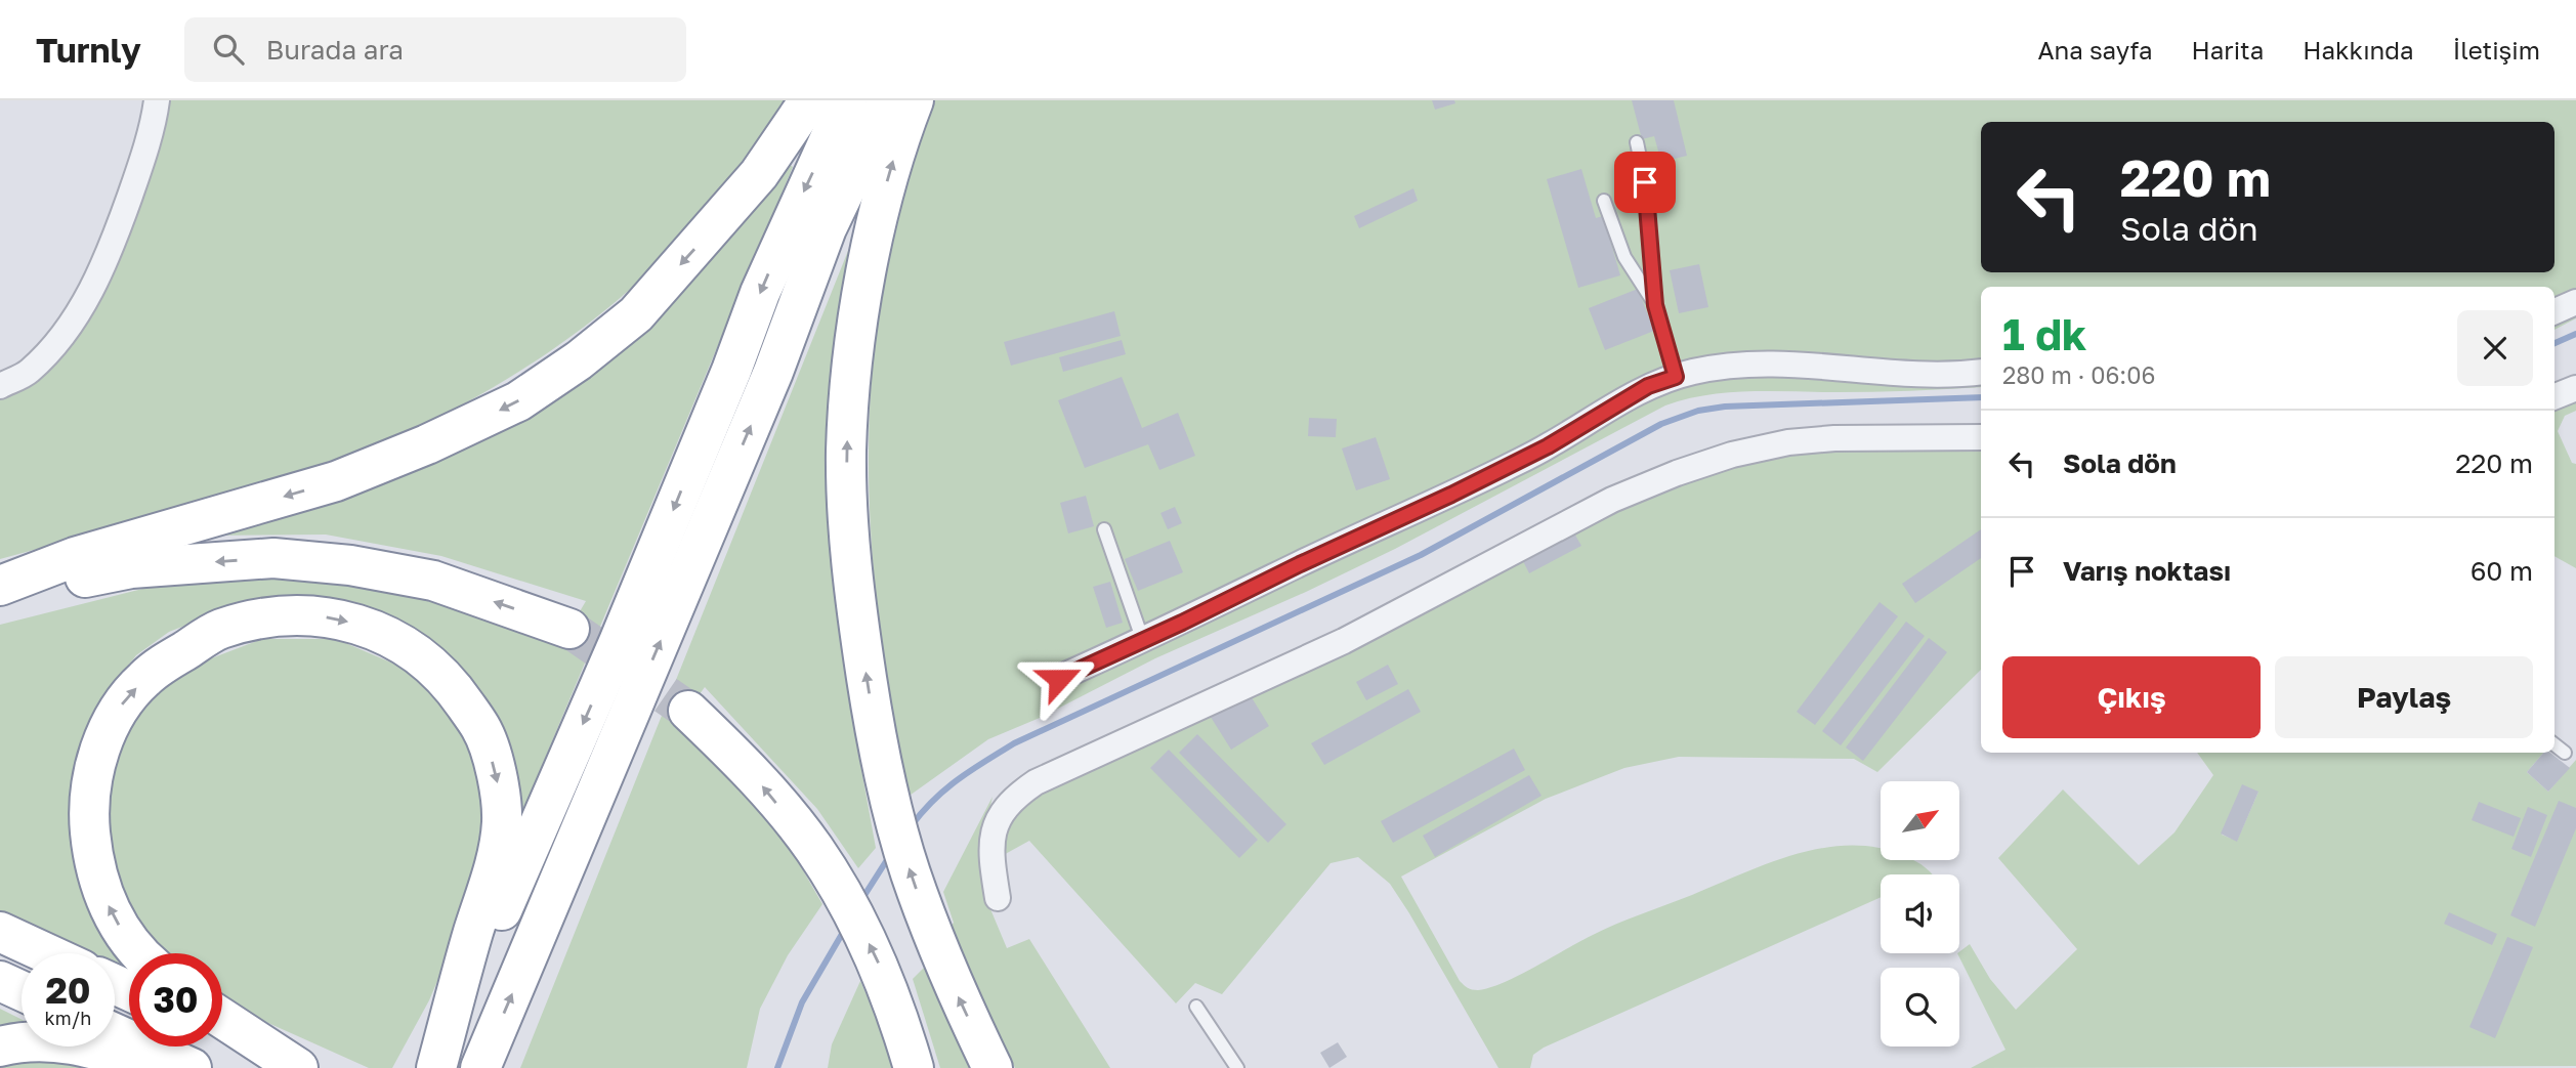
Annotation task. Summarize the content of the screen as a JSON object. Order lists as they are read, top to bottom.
{
  "north": "top right",
  "page": {
    "header": "Turnly",
    "search": "Burada ara",
    "nav": [
      "Ana sayfa",
      "Harita",
      "Hakkında",
      "İletişim"
    ],
    "turn": ["220 m", "Sola dön"],
    "heading": ["1 dk", "280 m · 06:06"],
    "list": [
      {
        "name": "Sola dön",
        "value": "220 m"
      },
      {
        "name": "Varış noktası",
        "value": "60 m"
      }
    ],
    "buttons": ["Çıkış", "Paylaş"],
    "speed": "20 km/h",
    "limit": "30"
  }
}
